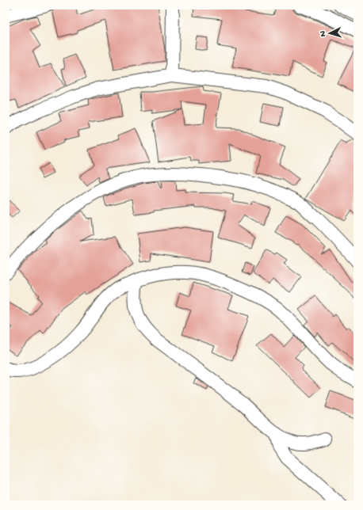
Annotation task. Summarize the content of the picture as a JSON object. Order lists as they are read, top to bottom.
{
  "north": "left"
}
